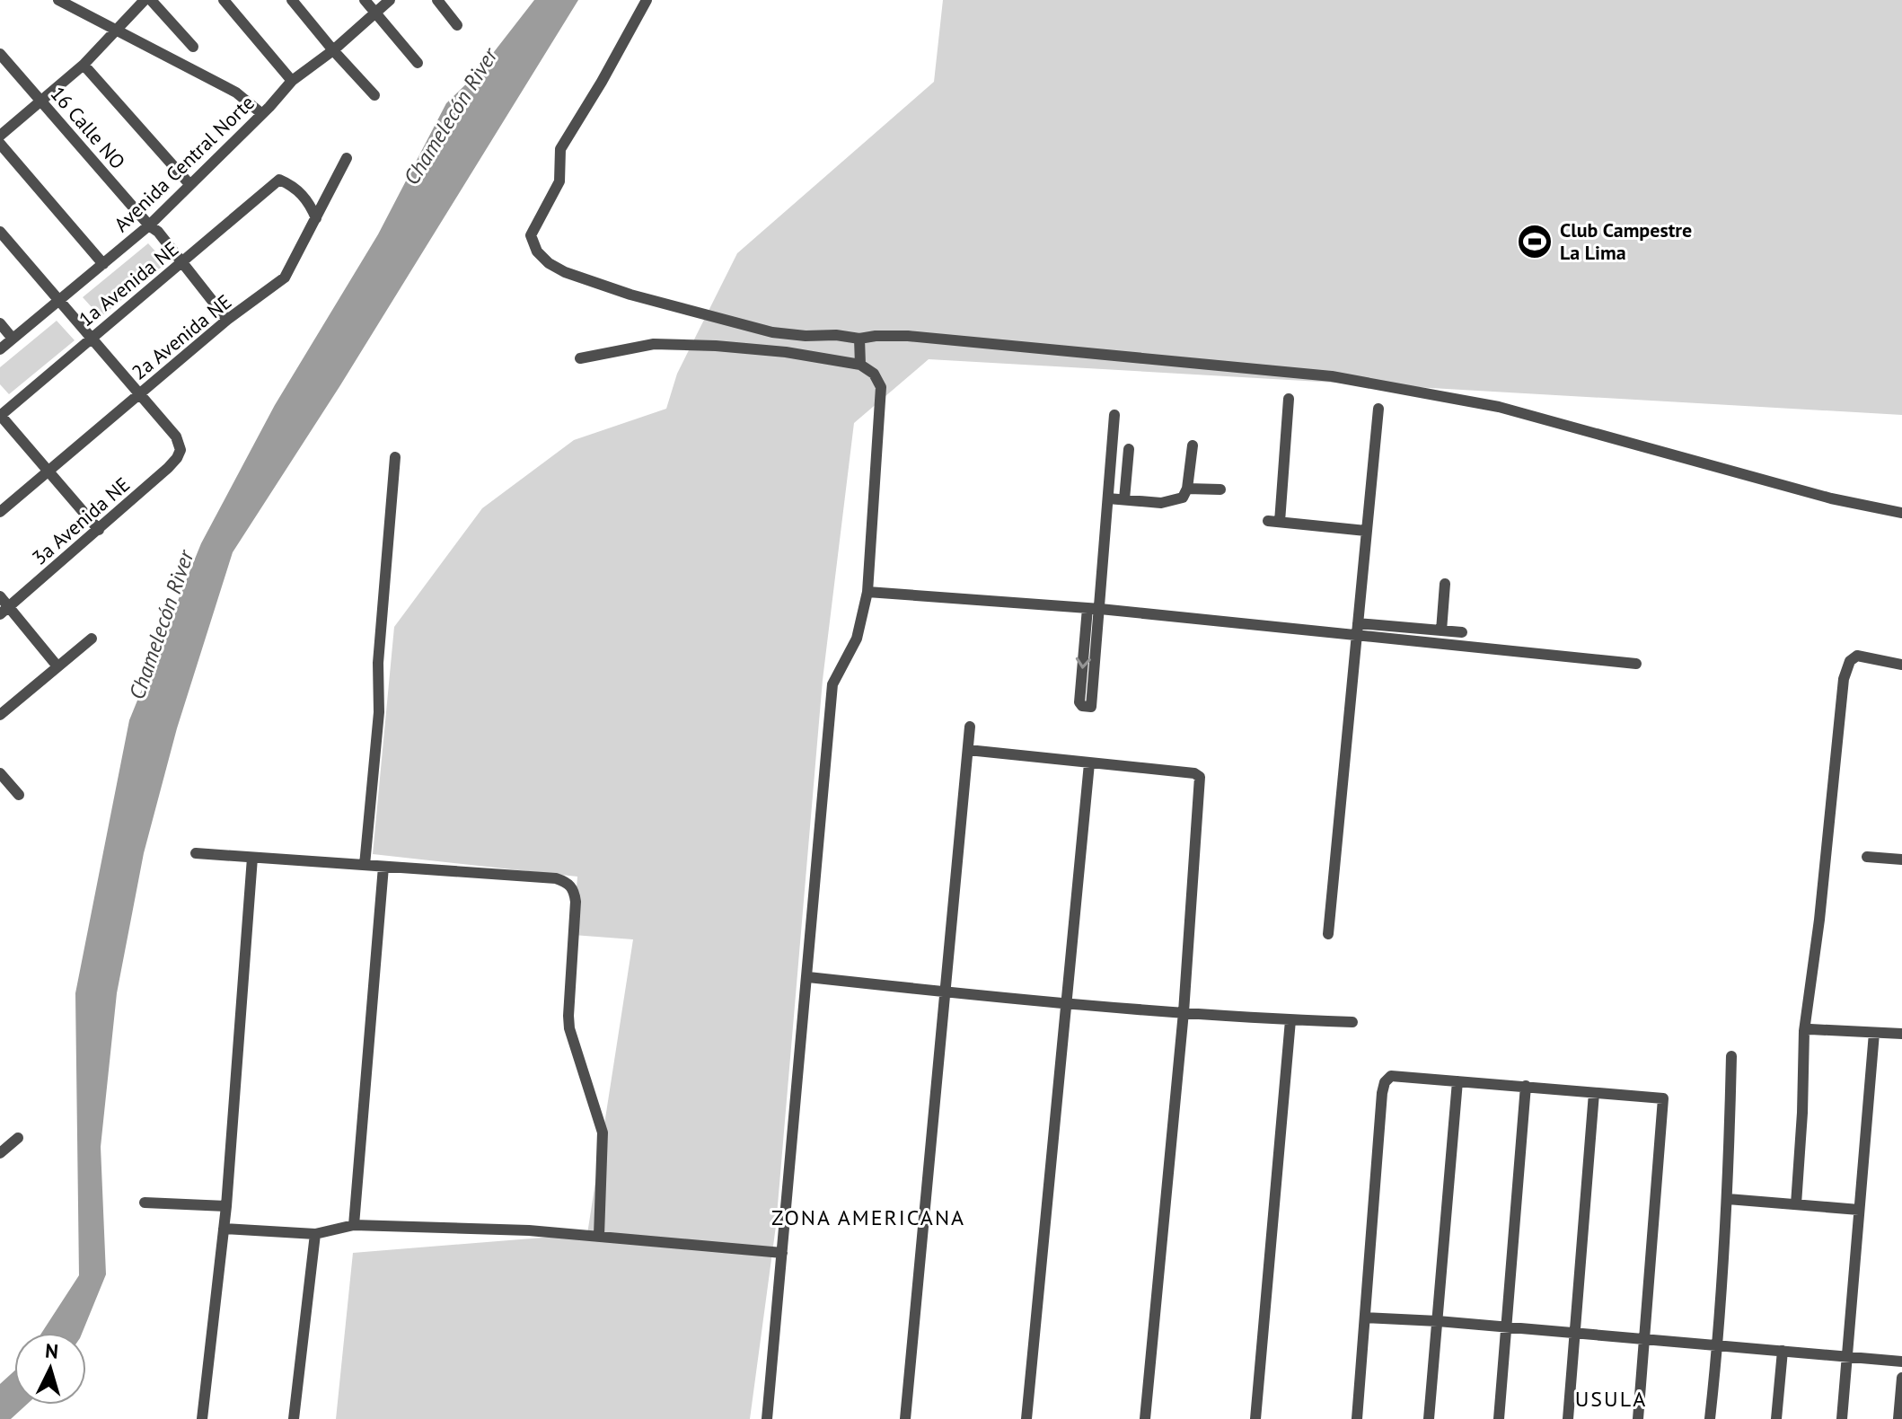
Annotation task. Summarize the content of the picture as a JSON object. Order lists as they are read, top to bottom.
{
  "streets": {
    "street": [
      "16 Calle NO",
      "Avenida Central Norte",
      "1a Avenida NE",
      "2a Avenida NE",
      "3a Avenida NE"
    ]
  },
  "crossings": [
    ["16 Calle NO", "Avenida Central Norte"],
    ["16 Calle NO", "1a Avenida NE"],
    ["16 Calle NO", "2a Avenida NE"],
    ["1a Avenida NE", "2a Avenida NE"],
    ["2a Avenida NE", "3a Avenida NE"]
  ],
  "districts": ["ZONA AMERICANA", "USULA"],
  "water": ["Chamelecón River"],
  "places": {
    "sports": ["Club Campestre La Lima"]
  },
  "north": "top"
}
